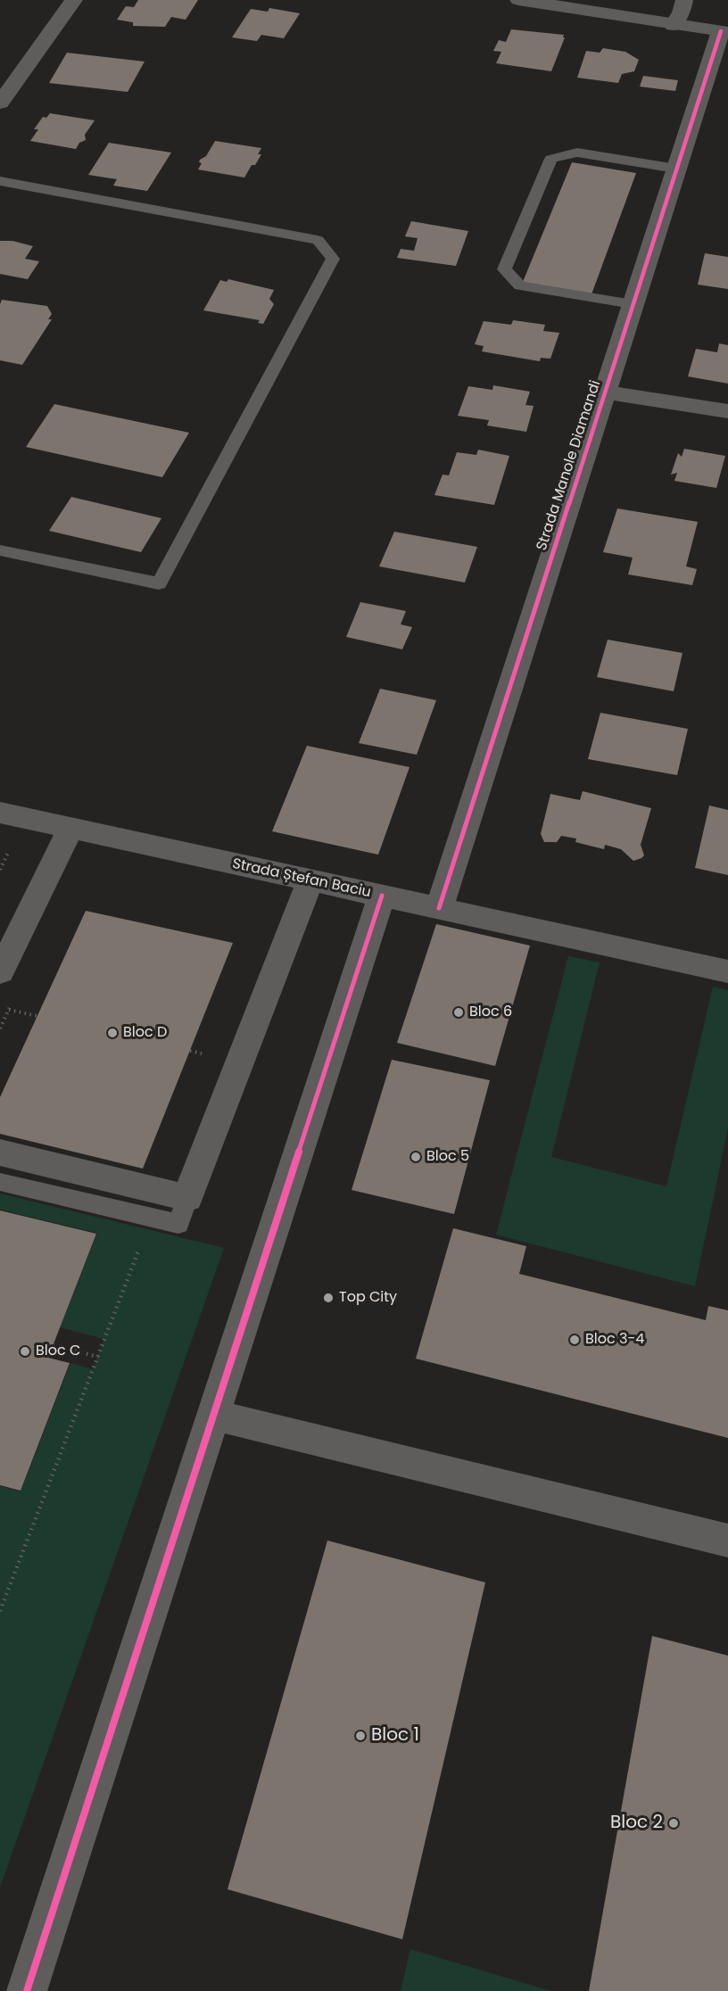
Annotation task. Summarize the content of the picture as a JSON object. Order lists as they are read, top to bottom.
{
  "streets": {
    "street": ["Strada Manole Diamandi", "Strada Ștefan Baciu"]
  },
  "crossings": [
    ["Strada Manole Diamandi", "Strada Ștefan Baciu"]
  ],
  "places": [
    "Bloc 6",
    "Bloc D",
    "Bloc 5",
    "Top City",
    "Bloc 3-4",
    "Bloc C",
    "Bloc 1",
    "Bloc 2"
  ]
}
